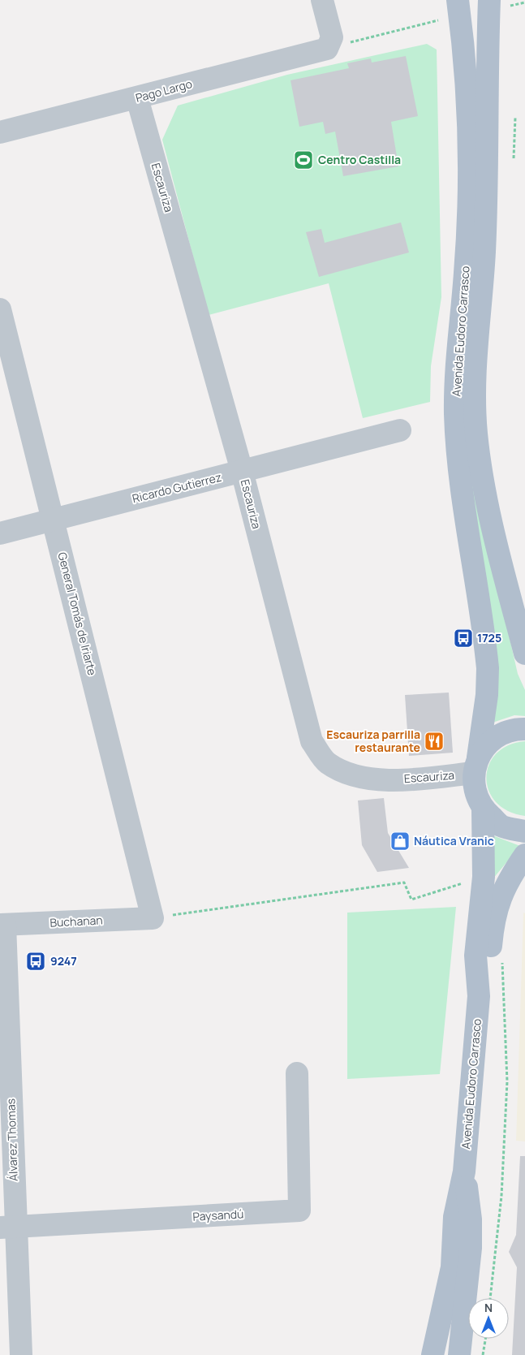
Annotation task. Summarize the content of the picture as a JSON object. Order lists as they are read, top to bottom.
{
  "streets": {
    "main road": ["Avenida Eudoro Carrasco"],
    "street": [
      "Pago Largo",
      "Escauriza",
      "Ricardo Gutierrez",
      "General Tomás de Iriarte",
      "Buchanan",
      "Álvarez Thomas",
      "Paysandú"
    ]
  },
  "crossings": [
    ["Pago Largo", "Escauriza"],
    ["Escauriza", "Avenida Eudoro Carrasco"],
    ["Escauriza", "Ricardo Gutierrez"],
    ["Ricardo Gutierrez", "General Tomás de Iriarte"],
    ["General Tomás de Iriarte", "Buchanan"],
    ["Buchanan", "Álvarez Thomas"],
    ["Álvarez Thomas", "Paysandú"]
  ],
  "places": {
    "sports": ["Centro Castilla"],
    "bus stop": ["1725", "9247"],
    "restaurant": ["Escauriza parrilla restaurante"],
    "shop": ["Náutica Vranic"]
  },
  "north": "top"
}
